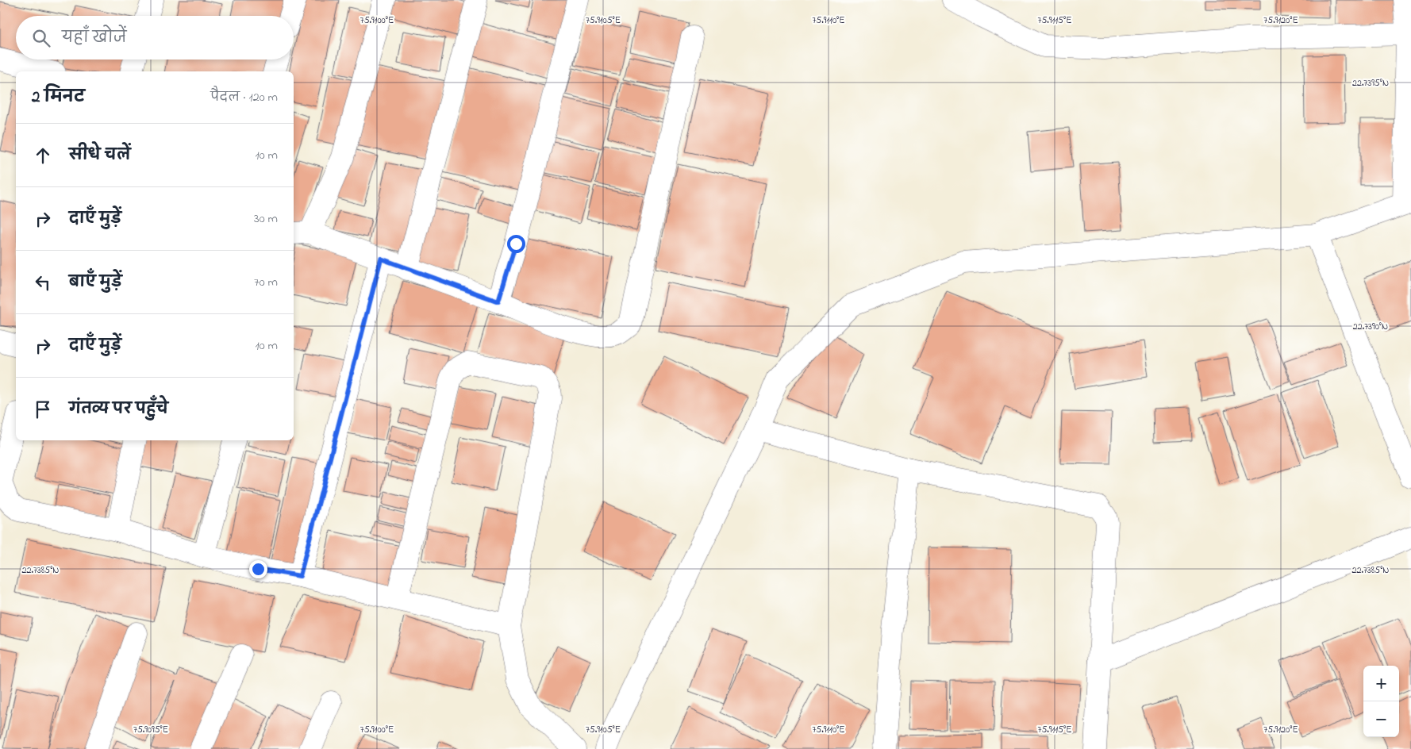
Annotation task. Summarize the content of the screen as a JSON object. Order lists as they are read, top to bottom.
{
  "page": {
    "search": "यहाँ खोजें",
    "heading": ["2 मिनट", "पैदल · 120 m"],
    "list": [
      ["सीधे चलें", "10 m"],
      ["दाएँ मुड़ें", "30 m"],
      ["बाएँ मुड़ें", "70 m"],
      ["दाएँ मुड़ें", "10 m"],
      "गंतव्य पर पहुँचे"
    ],
    "map_buttons": ["+", "−"]
  },
  "coordinates": [
    "75.9100°E",
    "75.9105°E",
    "75.9110°E",
    "75.9115°E",
    "75.9120°E",
    "22.7395°N",
    "22.7390°N",
    "22.7385°N",
    "75.9095°E"
  ]
}
